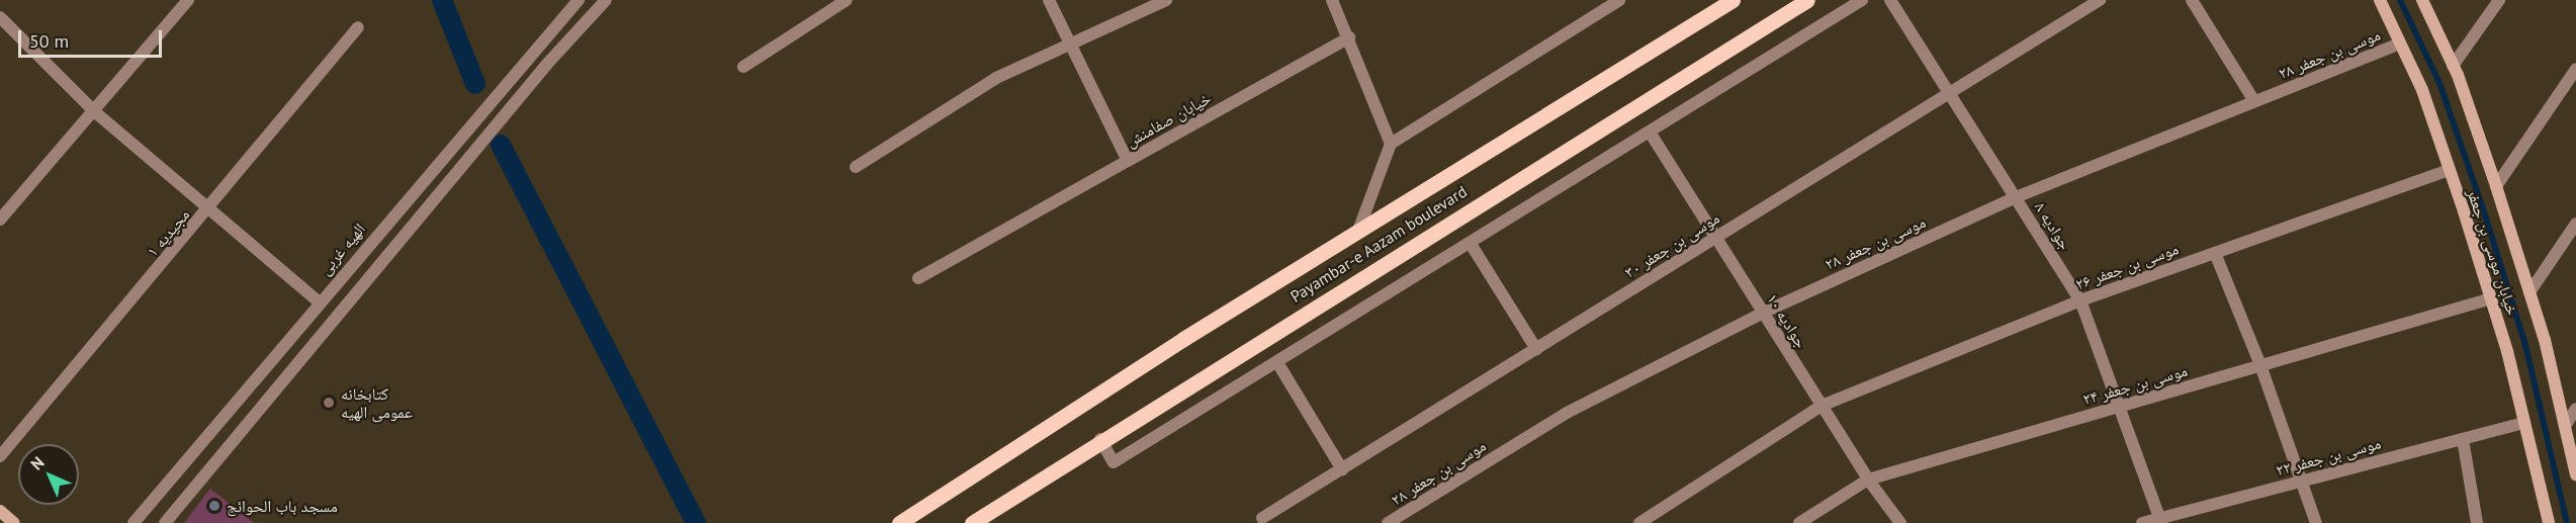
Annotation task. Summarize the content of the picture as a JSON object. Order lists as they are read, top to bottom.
{
  "streets": {
    "main road": ["Payambar-e Aazam boulevard", "خیابان موسی بن جعفر"],
    "street": [
      "موسی بن جعفر ۲۸",
      "خیابان صفامنش",
      "جوادیه ۸",
      "مجیدیه ۱",
      "موسی بن جعفر ۳۰",
      "الهیه غربی",
      "موسی بن جعفر ۲۶",
      "جوادیه ۱۰",
      "موسی بن جعفر ۲۴",
      "موسی بن جعفر ۲۲"
    ]
  },
  "crossings": [
    ["موسی بن جعفر ۲۸", "جوادیه ۸"],
    ["موسی بن جعفر ۲۸", "خیابان موسی بن جعفر"],
    ["موسی بن جعفر ۲۸", "جوادیه ۱۰"],
    ["جوادیه ۸", "موسی بن جعفر ۳۰"],
    ["جوادیه ۸", "موسی بن جعفر ۲۶"],
    ["جوادیه ۸", "موسی بن جعفر ۲۴"],
    ["جوادیه ۸", "موسی بن جعفر ۲۲"],
    ["موسی بن جعفر ۳۰", "جوادیه ۱۰"],
    ["خیابان موسی بن جعفر", "موسی بن جعفر ۲۶"],
    ["خیابان موسی بن جعفر", "موسی بن جعفر ۲۴"],
    ["خیابان موسی بن جعفر", "موسی بن جعفر ۲۲"],
    ["موسی بن جعفر ۲۶", "جوادیه ۱۰"],
    ["جوادیه ۱۰", "موسی بن جعفر ۲۴"]
  ],
  "places": ["کتابخانه عمومی الهیه", "مسجد باب الحوائج"],
  "scale_bar": "50 m",
  "north": "top left"
}
